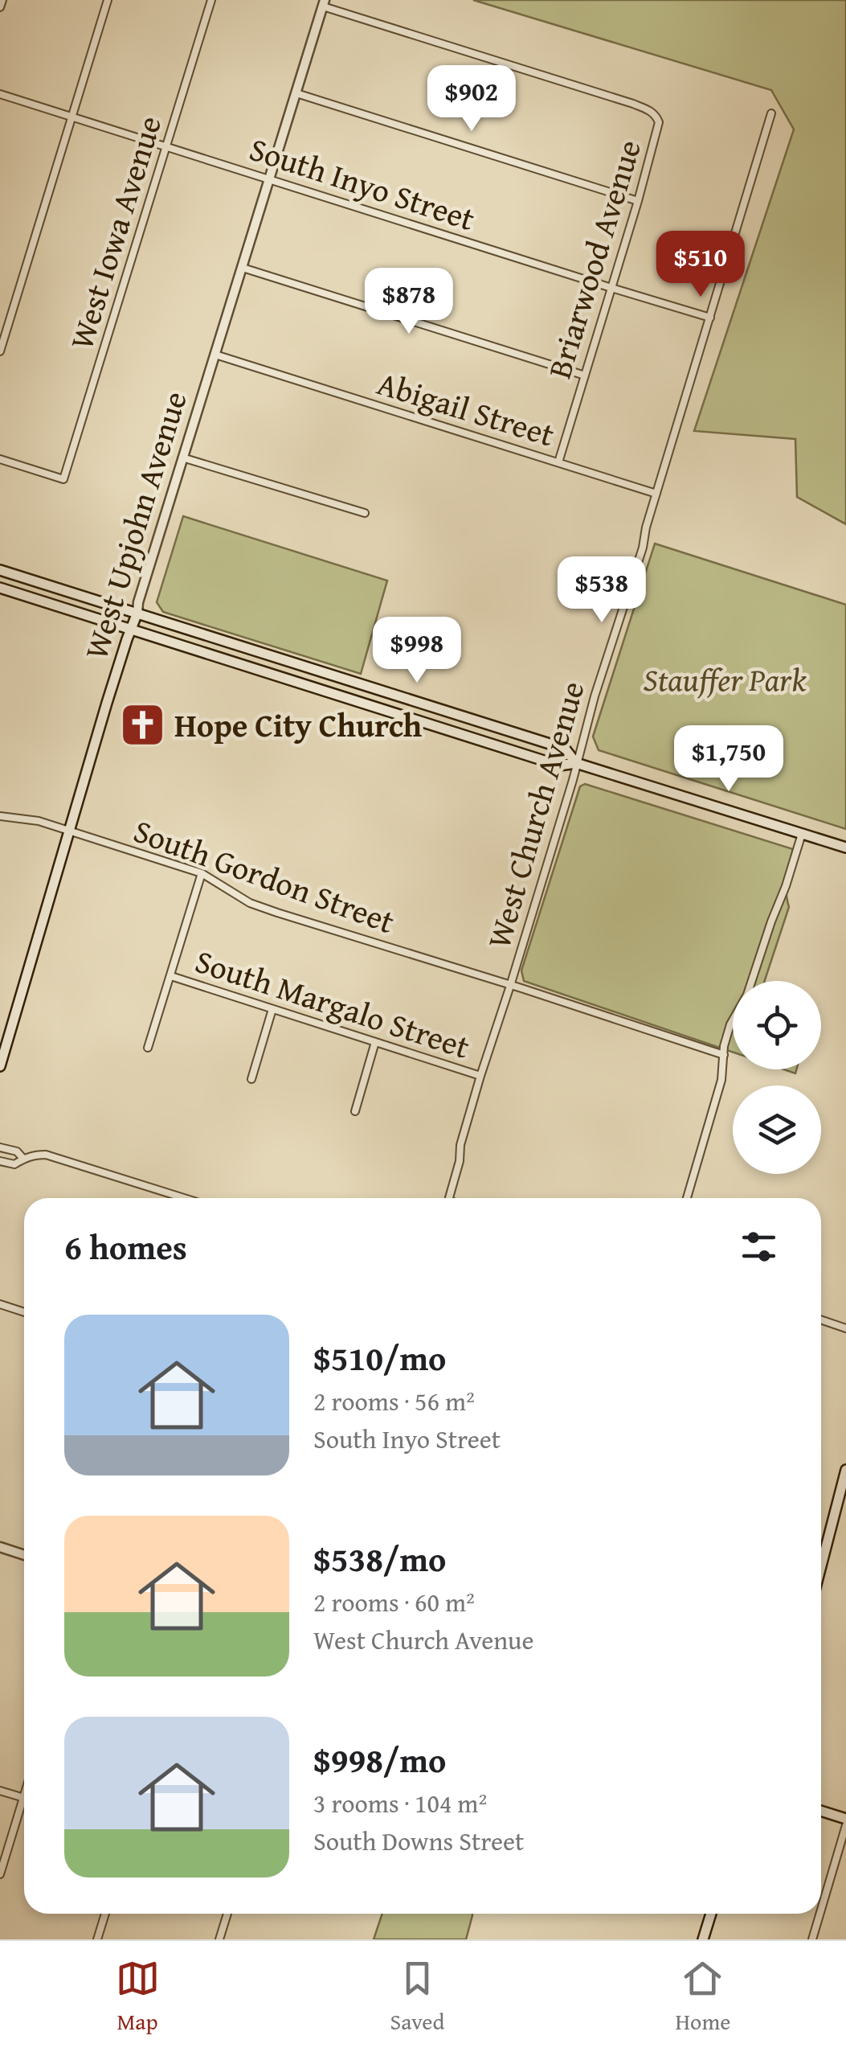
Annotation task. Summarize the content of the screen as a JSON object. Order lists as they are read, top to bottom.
{
  "streets": {
    "main road": ["West Upjohn Avenue"],
    "street": [
      "South Inyo Street",
      "West Iowa Avenue",
      "Briarwood Avenue",
      "Abigail Street",
      "West Church Avenue",
      "South Gordon Street",
      "South Margalo Street"
    ]
  },
  "crossings": [
    ["South Inyo Street", "West Iowa Avenue"],
    ["South Inyo Street", "Briarwood Avenue"],
    ["South Inyo Street", "West Upjohn Avenue"],
    ["South Inyo Street", "West Church Avenue"],
    ["Briarwood Avenue", "Abigail Street"],
    ["Briarwood Avenue", "West Upjohn Avenue"],
    ["Abigail Street", "West Upjohn Avenue"],
    ["Abigail Street", "West Church Avenue"],
    ["West Upjohn Avenue", "South Gordon Street"],
    ["West Church Avenue", "South Gordon Street"],
    ["West Church Avenue", "South Margalo Street"]
  ],
  "parks": ["Stauffer Park"],
  "places": {
    "church": ["Hope City Church"]
  },
  "page": {
    "price": [
      "$902",
      "$510",
      "$878",
      "$538",
      "$998",
      "$1,750"
    ],
    "heading": "6 homes",
    "list": [
      {
        "name": "$510/mo",
        "note": "2 rooms · 56 m² · South Inyo Street"
      },
      {
        "name": "$538/mo",
        "note": "2 rooms · 60 m² · West Church Avenue"
      },
      {
        "name": "$998/mo",
        "note": "3 rooms · 104 m² · South Downs Street"
      }
    ],
    "tabs": ["Map", "Saved", "Home"]
  }
}
